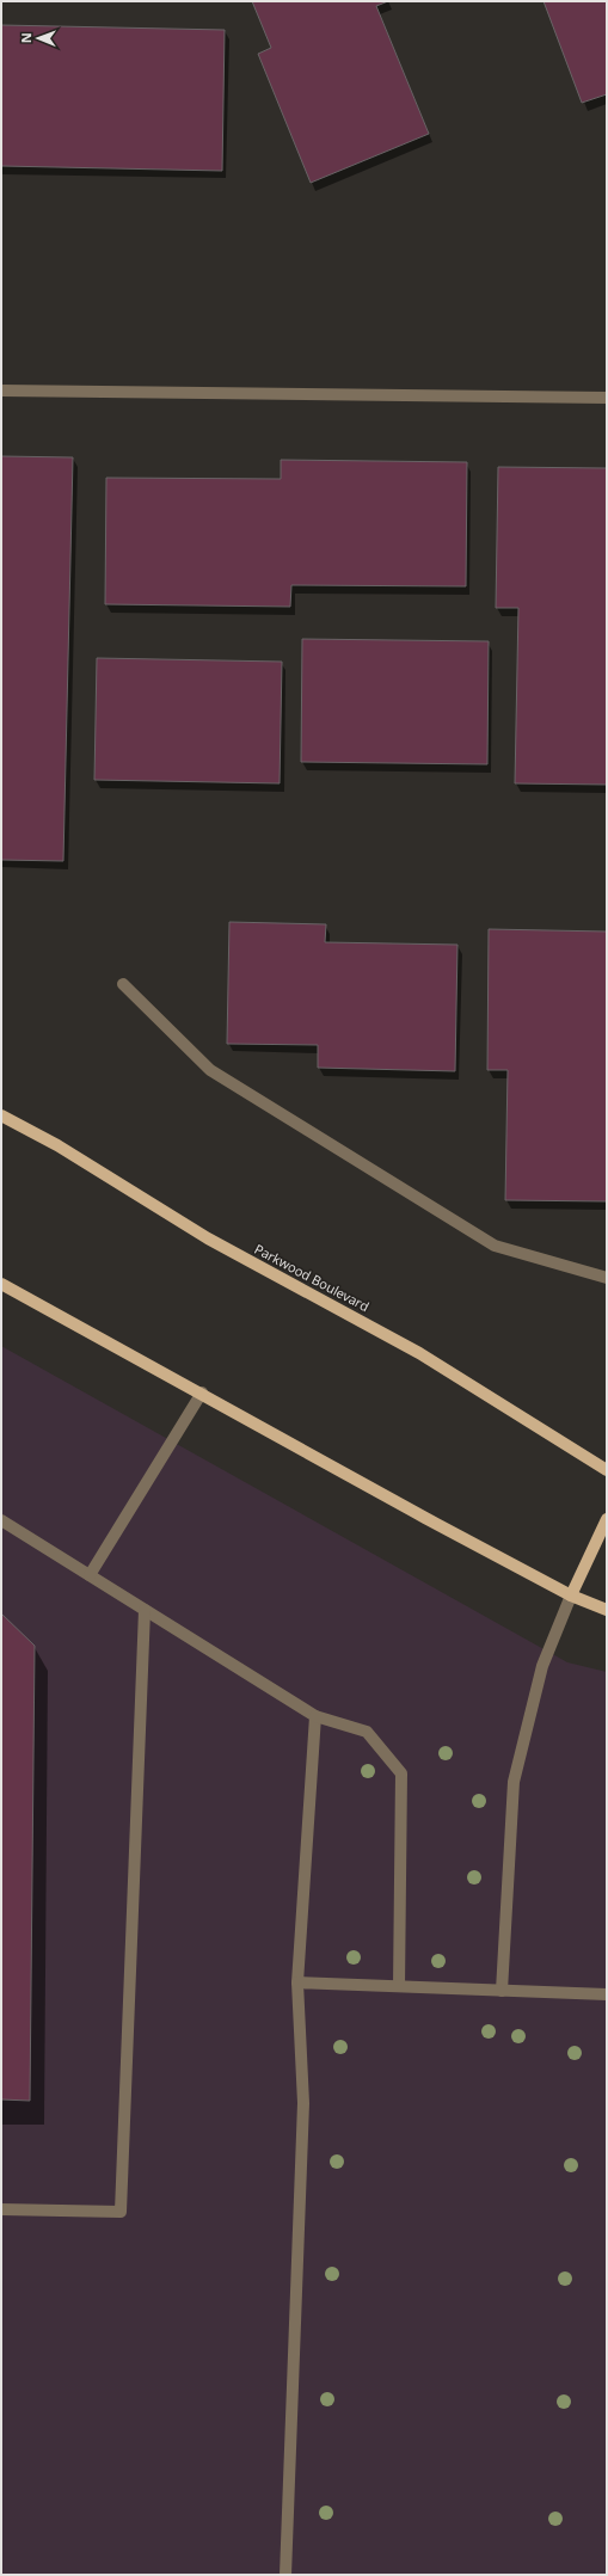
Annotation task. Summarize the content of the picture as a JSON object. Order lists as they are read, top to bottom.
{
  "streets": {
    "main road": ["Parkwood Boulevard"]
  },
  "north": "left"
}
